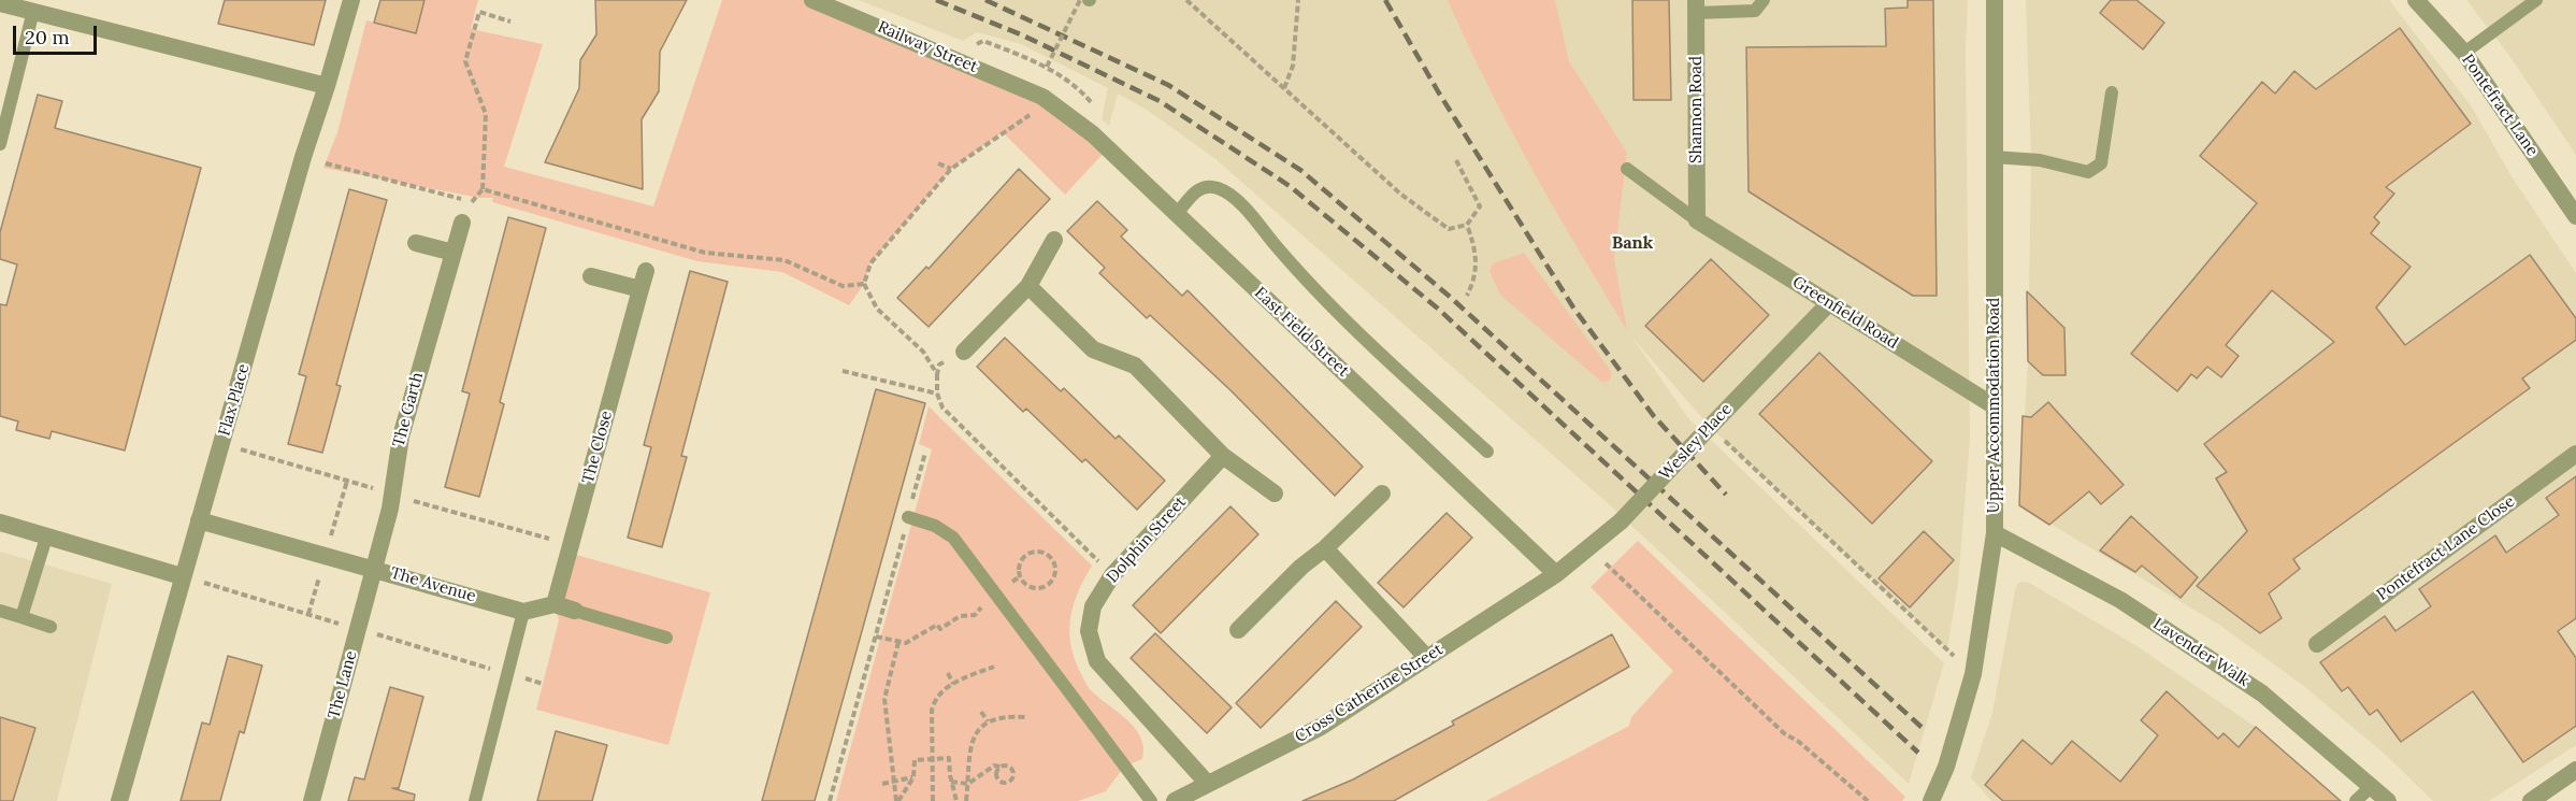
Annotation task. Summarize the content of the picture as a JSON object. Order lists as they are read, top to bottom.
{
  "streets": {
    "street": [
      "Railway Street",
      "Pontefract Lane",
      "Shannon Road",
      "Greenfield Road",
      "East Field Street",
      "Flax Place",
      "Upper Accommodation Road",
      "The Garth",
      "Wesley Place",
      "The Close",
      "Dolphin Street",
      "Pontefract Lane Close",
      "The Avenue",
      "Lavender Walk",
      "The Lane",
      "Cross Catherine Street"
    ]
  },
  "crossings": [
    ["Railway Street", "East Field Street"],
    ["Shannon Road", "Greenfield Road"],
    ["Greenfield Road", "Upper Accommodation Road"],
    ["Greenfield Road", "Wesley Place"],
    ["East Field Street", "Wesley Place"],
    ["East Field Street", "Cross Catherine Street"],
    ["Flax Place", "The Avenue"],
    ["Upper Accommodation Road", "Lavender Walk"],
    ["The Garth", "The Avenue"],
    ["The Garth", "The Lane"],
    ["Wesley Place", "Cross Catherine Street"],
    ["The Close", "The Avenue"],
    ["Dolphin Street", "Cross Catherine Street"],
    ["The Avenue", "The Lane"]
  ],
  "districts": ["Bank"],
  "scale_bar": "20 m"
}
